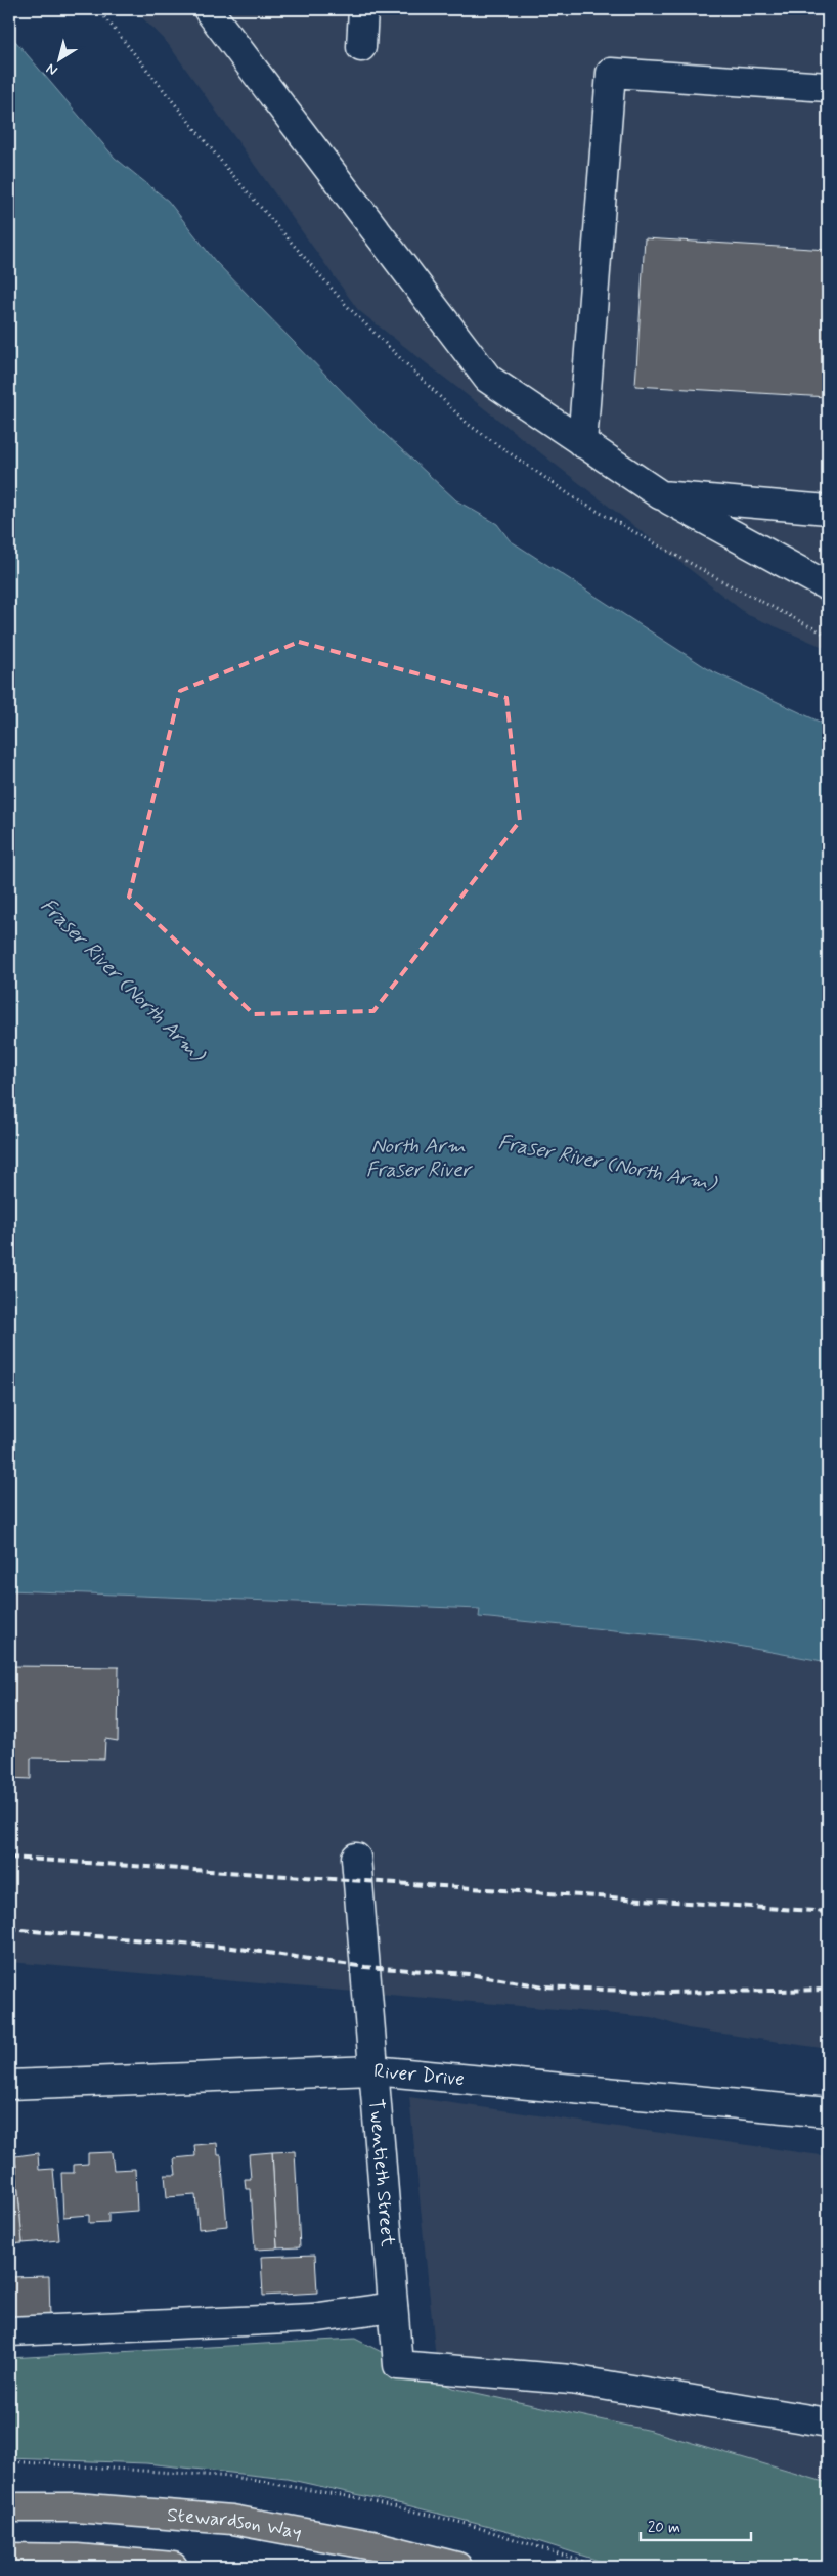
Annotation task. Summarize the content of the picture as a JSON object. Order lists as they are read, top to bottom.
{
  "streets": {
    "main road": ["Stewardson Way"],
    "street": ["River Drive", "Twentieth Street"]
  },
  "crossings": [
    ["River Drive", "Twentieth Street"]
  ],
  "water": ["Fraser River (North Arm)", "North Arm Fraser River"],
  "scale_bar": "20 m",
  "north": "bottom left"
}
